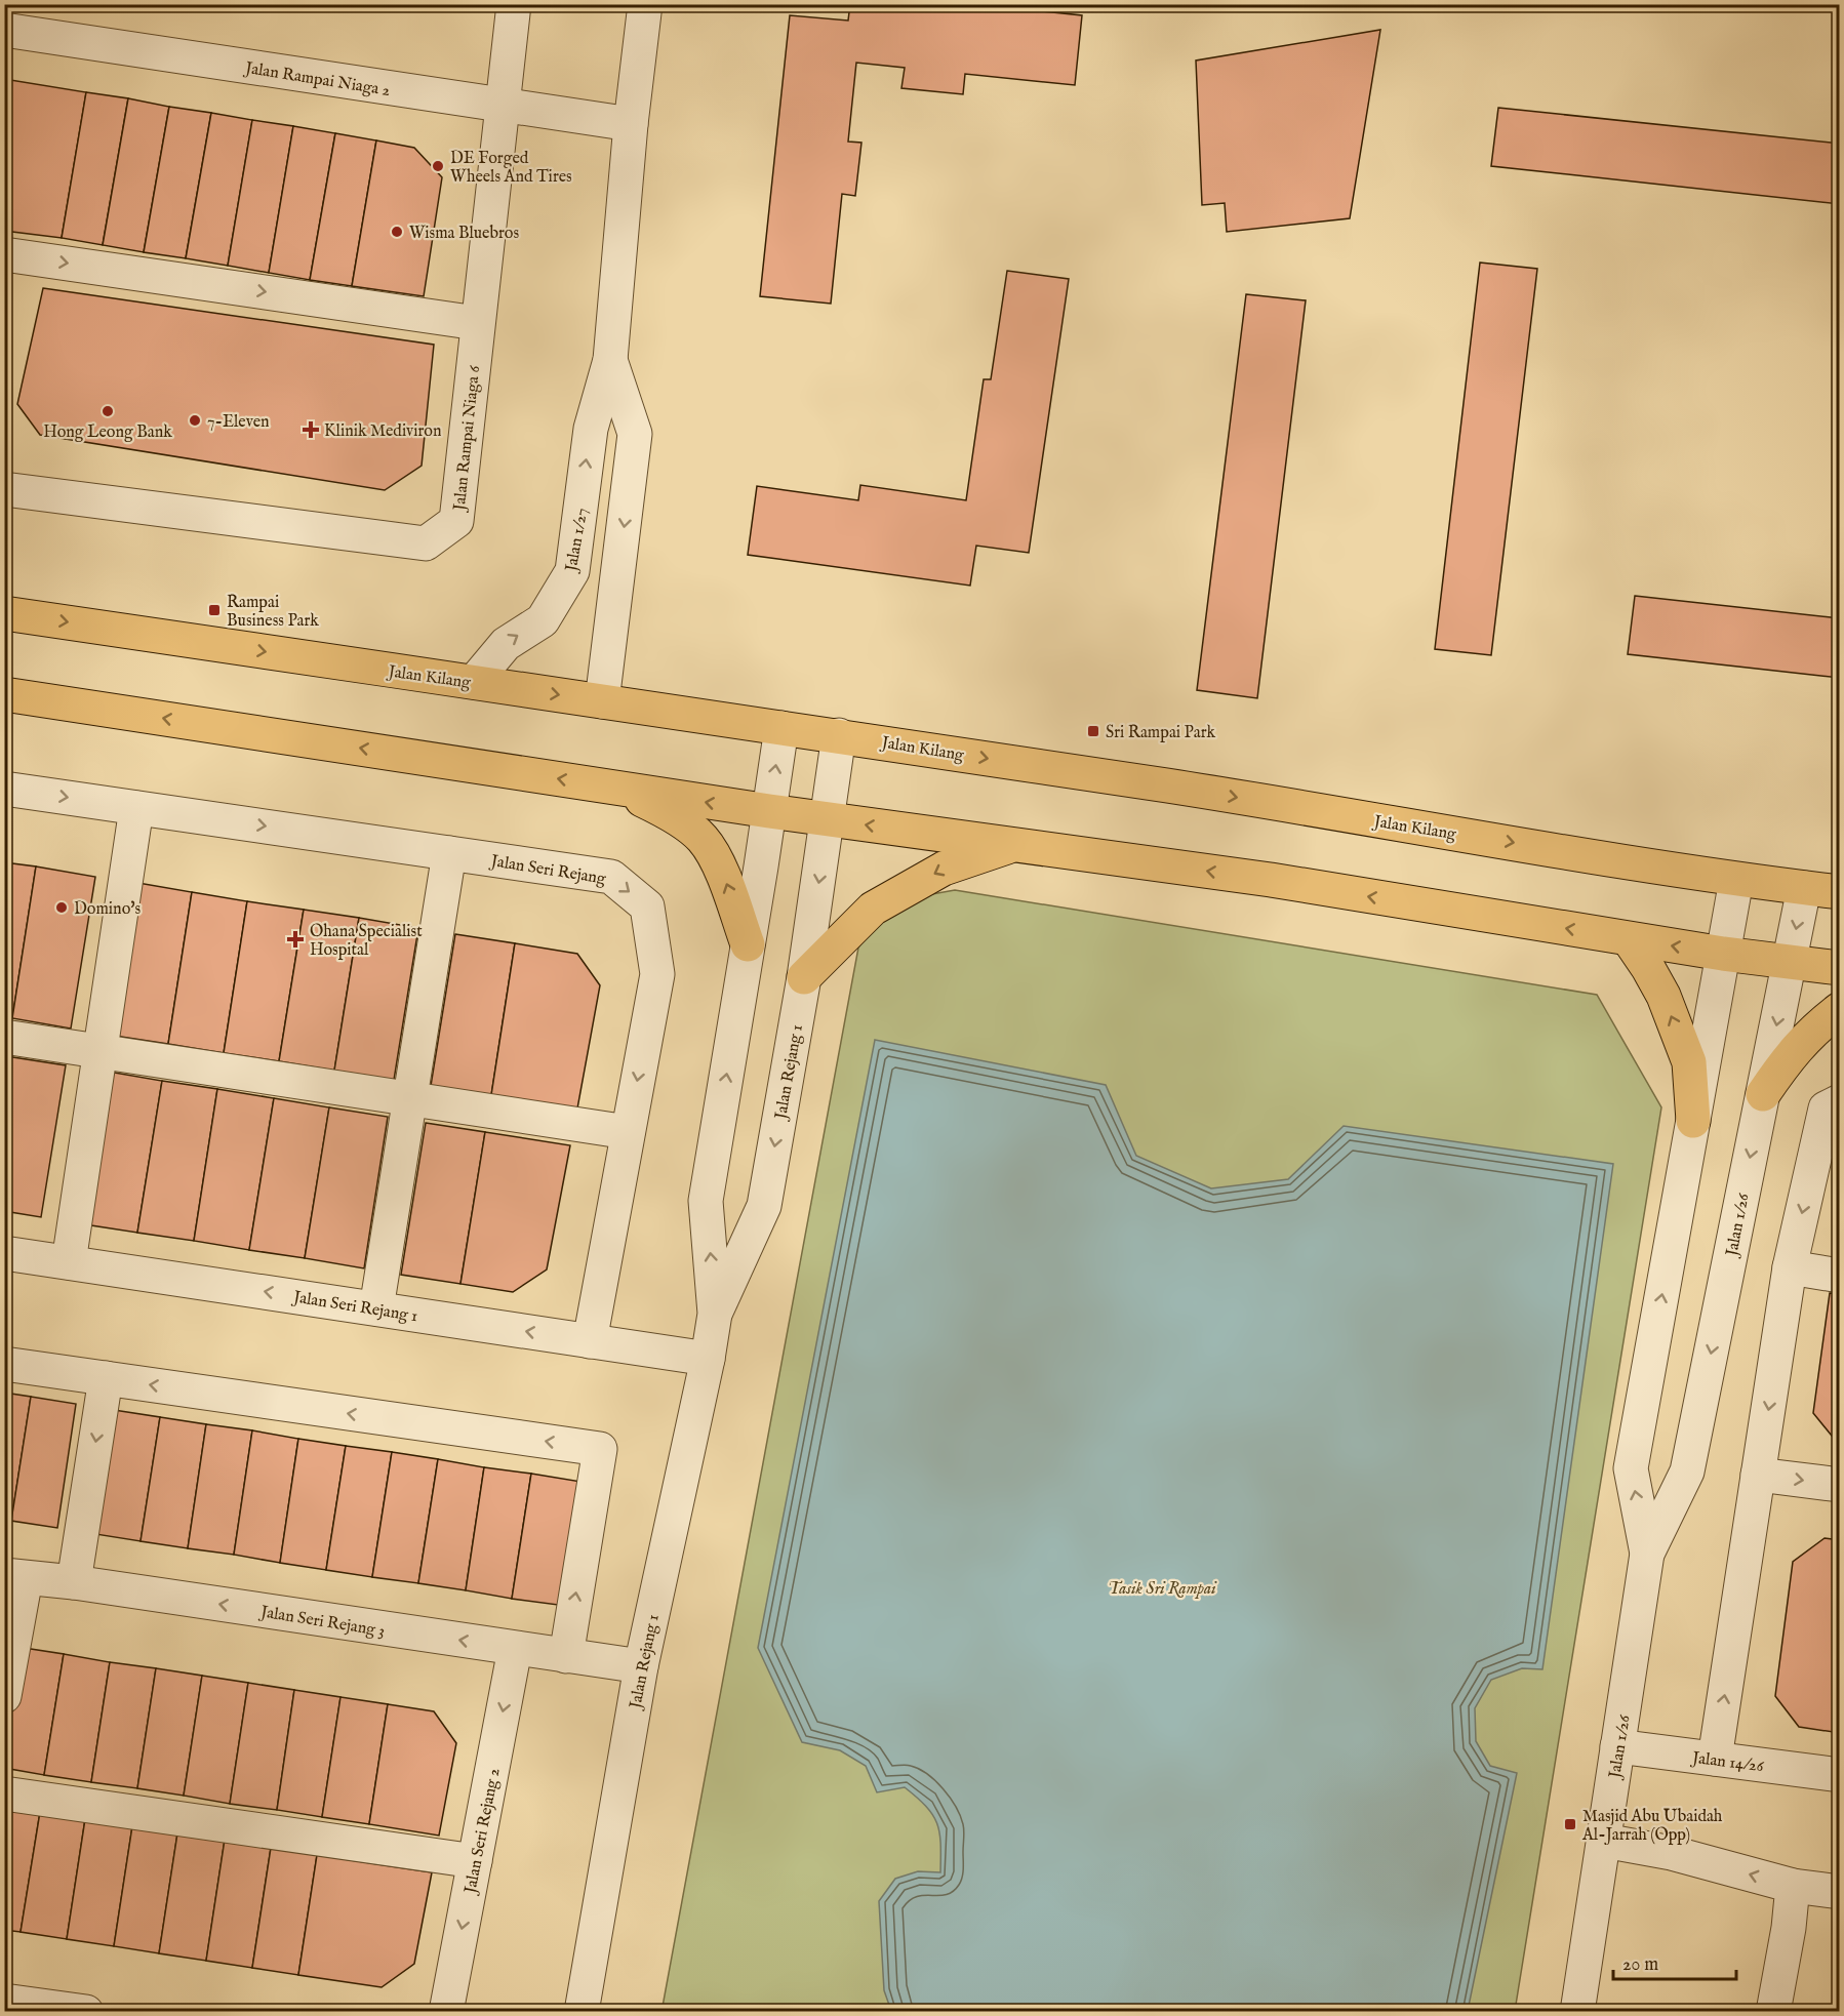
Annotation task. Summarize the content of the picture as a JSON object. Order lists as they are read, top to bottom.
{
  "streets": {
    "main road": ["Jalan Kilang"],
    "street": [
      "Jalan Rampai Niaga 2",
      "Jalan Rampai Niaga 6",
      "Jalan 1/27",
      "Jalan Seri Rejang",
      "Jalan Rejang 1",
      "Jalan 1/26",
      "Jalan Seri Rejang 1",
      "Jalan Seri Rejang 3",
      "Jalan 14/26",
      "Jalan Seri Rejang 2"
    ]
  },
  "crossings": [
    ["Jalan Rampai Niaga 2", "Jalan Rampai Niaga 6"],
    ["Jalan Rampai Niaga 2", "Jalan 1/27"],
    ["Jalan 1/27", "Jalan Kilang"],
    ["Jalan Kilang", "Jalan Rejang 1"],
    ["Jalan Kilang", "Jalan 1/26"],
    ["Jalan Seri Rejang", "Jalan Seri Rejang 1"],
    ["Jalan Rejang 1", "Jalan Seri Rejang 1"],
    ["Jalan Rejang 1", "Jalan Seri Rejang 3"],
    ["Jalan 1/26", "Jalan 14/26"],
    ["Jalan Seri Rejang 3", "Jalan Seri Rejang 2"]
  ],
  "one_way": ["Jalan Seri Rejang 2"],
  "parks": ["Tasik Sri Rampai"],
  "places": {
    "other": [
      "DE Forged Wheels And Tires",
      "Wisma Bluebros",
      "Hong Leong Bank",
      "7-Eleven",
      "Domino's"
    ],
    "health": ["Klinik Mediviron", "Ohana Specialist Hospital"],
    "transit": ["Rampai Business Park", "Sri Rampai Park", "Masjid Abu Ubaidah Al-Jarrah (Opp)"]
  },
  "scale_bar": "20 m"
}
